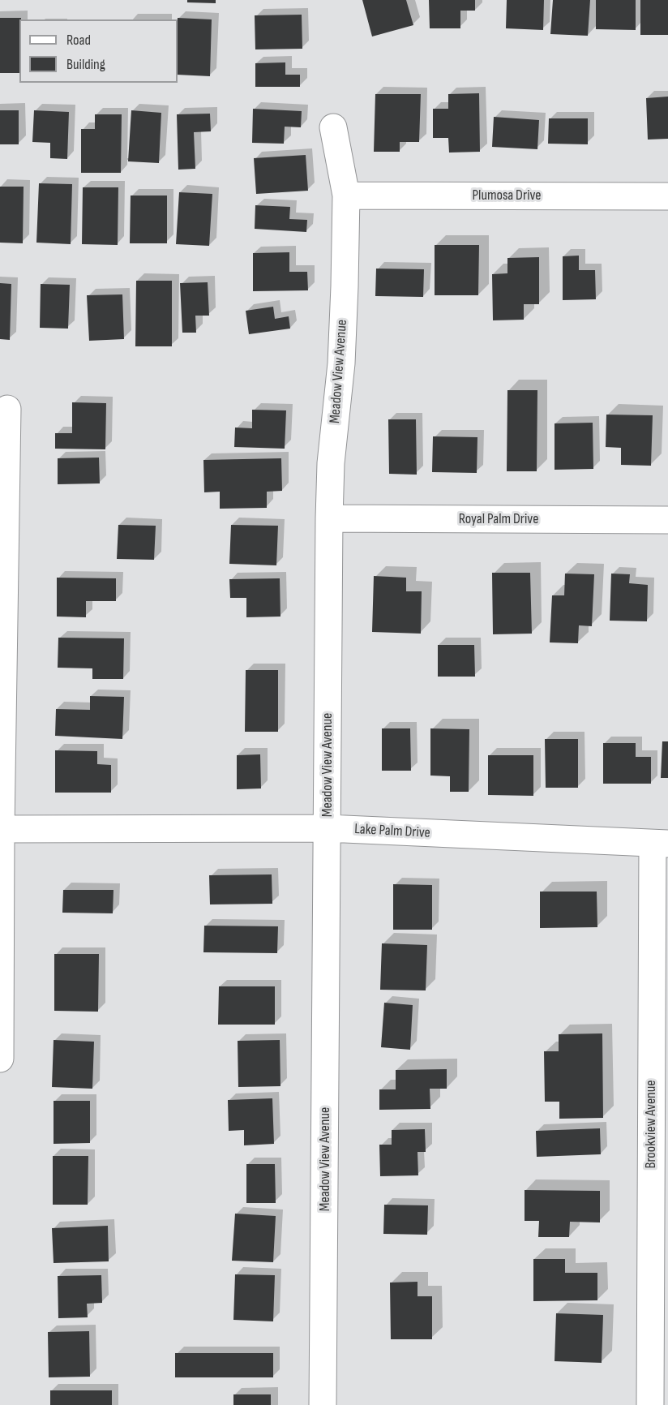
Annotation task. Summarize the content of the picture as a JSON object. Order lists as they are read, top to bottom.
{
  "streets": {
    "street": [
      "Plumosa Drive",
      "Meadow View Avenue",
      "Royal Palm Drive",
      "Lake Palm Drive",
      "Brookview Avenue"
    ]
  },
  "crossings": [
    ["Plumosa Drive", "Meadow View Avenue"],
    ["Meadow View Avenue", "Royal Palm Drive"],
    ["Meadow View Avenue", "Lake Palm Drive"],
    ["Lake Palm Drive", "Brookview Avenue"]
  ],
  "legend": ["Road", "Building"]
}
